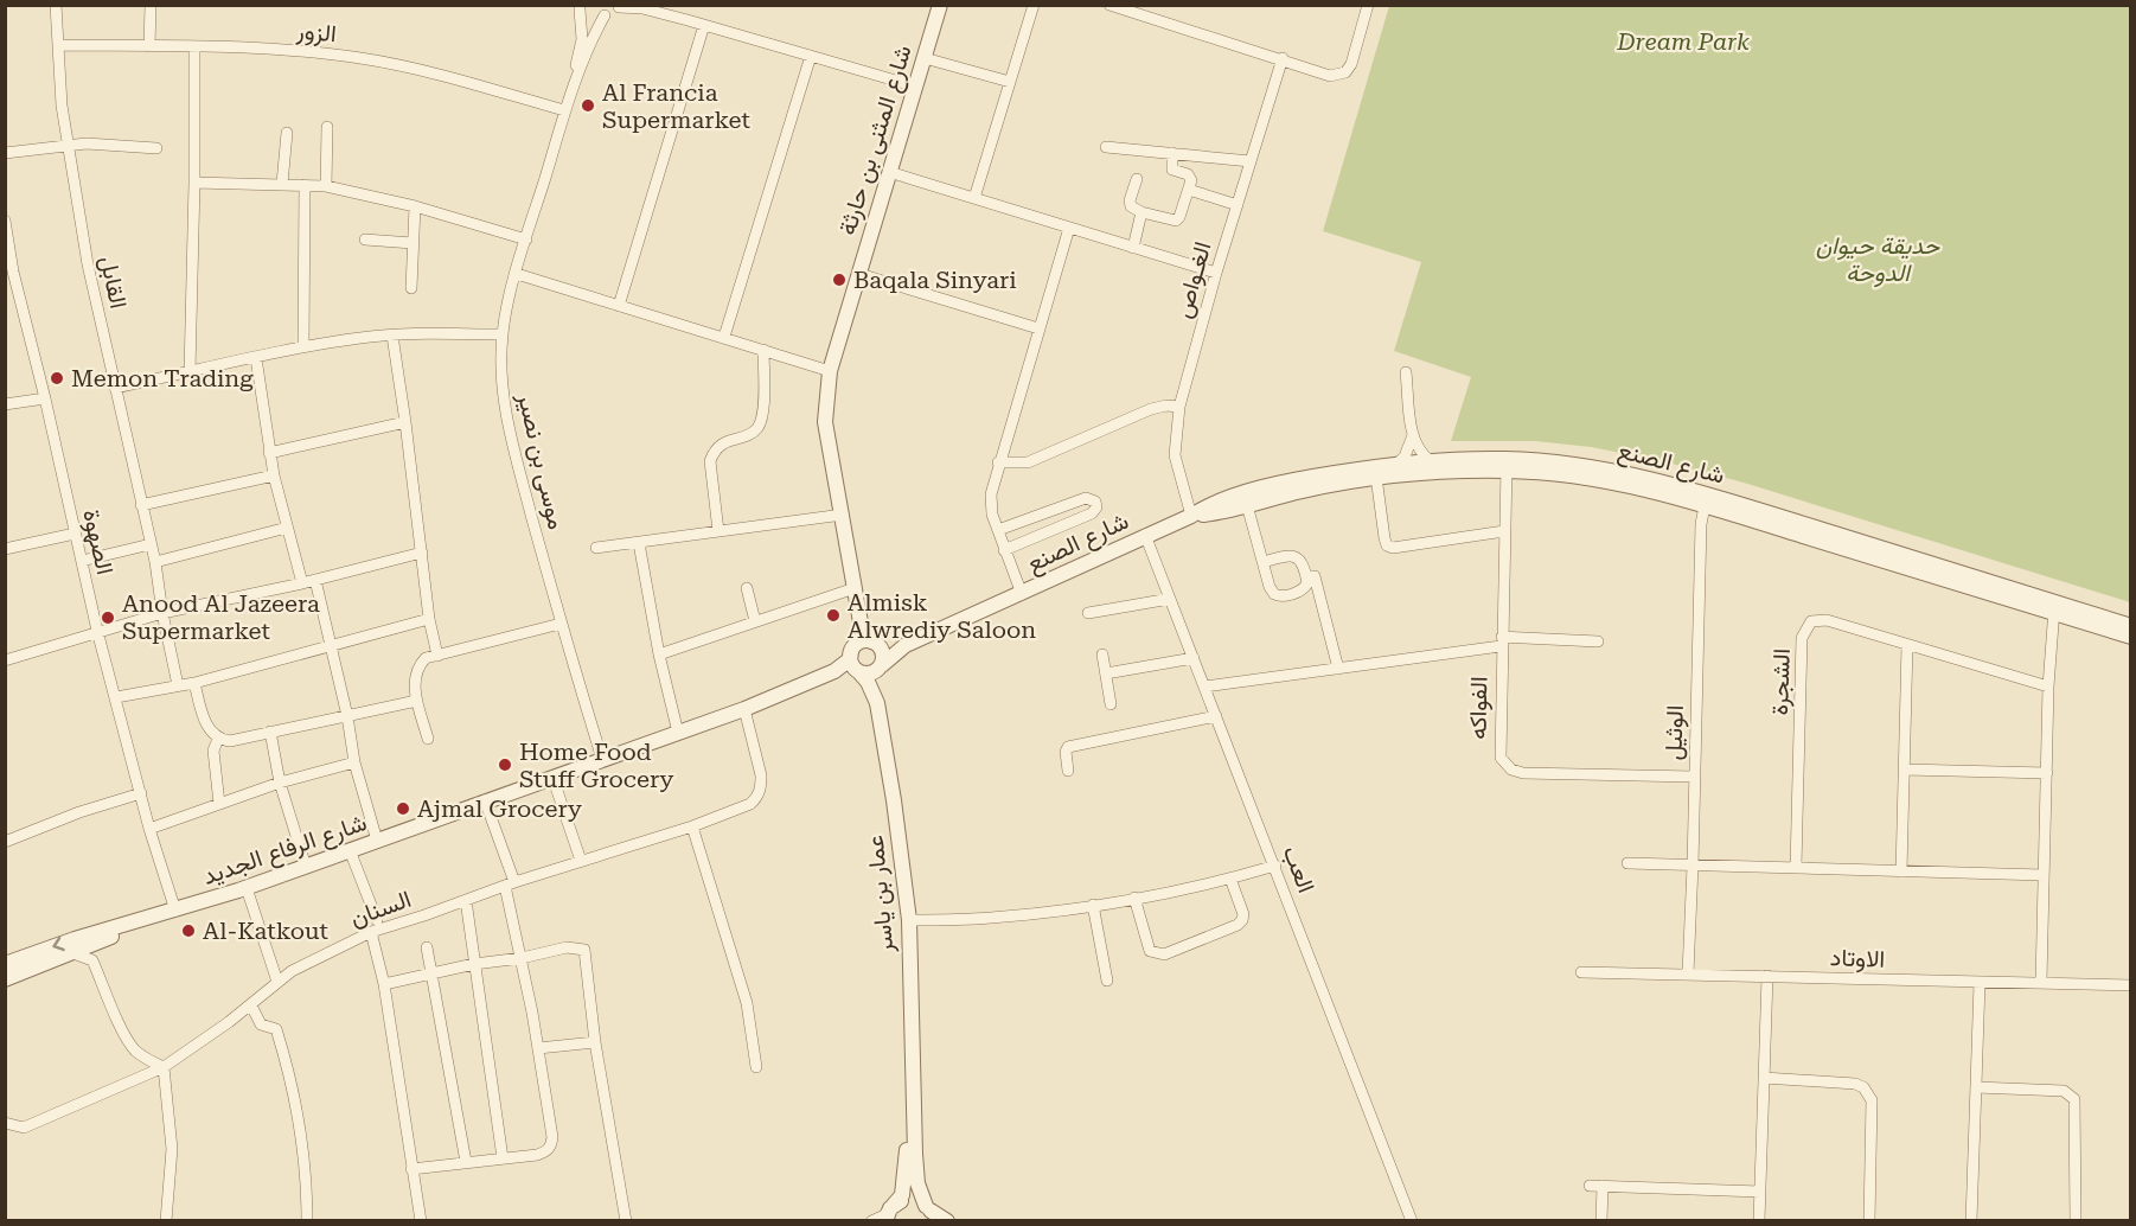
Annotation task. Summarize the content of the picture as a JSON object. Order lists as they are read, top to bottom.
{
  "streets": {
    "street": [
      "الزور",
      "شارع المثنى بن حارثة",
      "الغـواص",
      "القابل",
      "موسى بن نصير",
      "شارع الصنع",
      "الصهوة",
      "الشجرة",
      "الفواكه",
      "الوثيل",
      "شارع الرفاع الجديد",
      "العب",
      "عمار بن ياسر",
      "السنان",
      "الاوتاد"
    ]
  },
  "crossings": [
    ["الزور", "القابل"],
    ["الزور", "موسى بن نصير"],
    ["شارع المثنى بن حارثة", "شارع الصنع"],
    ["شارع المثنى بن حارثة", "شارع الرفاع الجديد"],
    ["شارع المثنى بن حارثة", "عمار بن ياسر"],
    ["الغـواص", "شارع الصنع"],
    ["موسى بن نصير", "شارع الرفاع الجديد"],
    ["شارع الصنع", "الفواكه"],
    ["شارع الصنع", "الوثيل"],
    ["شارع الصنع", "شارع الرفاع الجديد"],
    ["شارع الصنع", "العب"],
    ["شارع الصنع", "عمار بن ياسر"],
    ["الصهوة", "شارع الرفاع الجديد"],
    ["الفواكه", "الوثيل"],
    ["الوثيل", "الاوتاد"],
    ["شارع الرفاع الجديد", "عمار بن ياسر"],
    ["شارع الرفاع الجديد", "السنان"]
  ],
  "parks": ["Dream Park", "حديقة حيوان الدوحة"],
  "places": [
    "Al Francia Supermarket",
    "Baqala Sinyari",
    "Memon Trading",
    "Almisk Alwrediy Saloon",
    "Anood Al Jazeera Supermarket",
    "Home Food Stuff Grocery",
    "Ajmal Grocery",
    "Al-Katkout"
  ]
}
